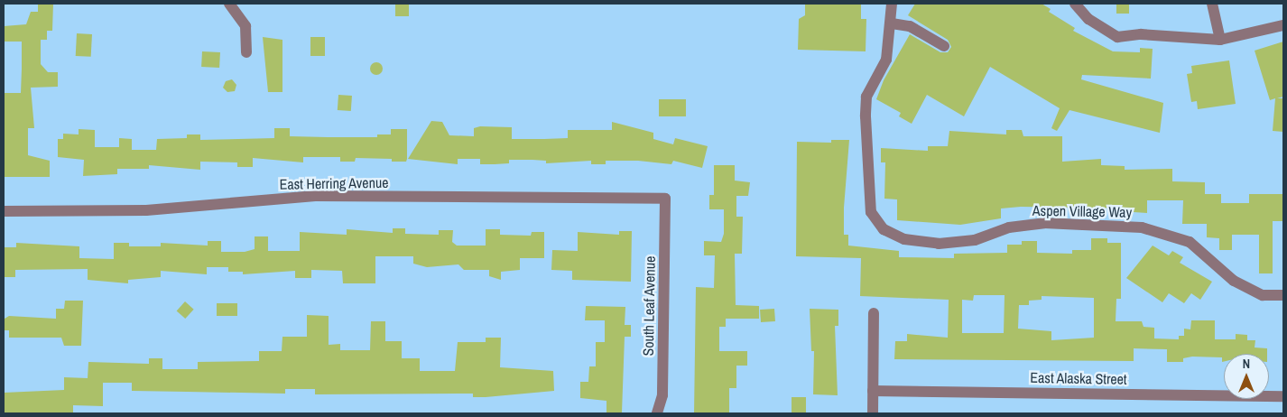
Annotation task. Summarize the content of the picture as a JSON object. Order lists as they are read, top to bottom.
{
  "streets": {
    "street": [
      "East Herring Avenue",
      "Aspen Village Way",
      "South Leaf Avenue",
      "East Alaska Street"
    ]
  },
  "crossings": [
    ["East Herring Avenue", "South Leaf Avenue"]
  ],
  "north": "top"
}
